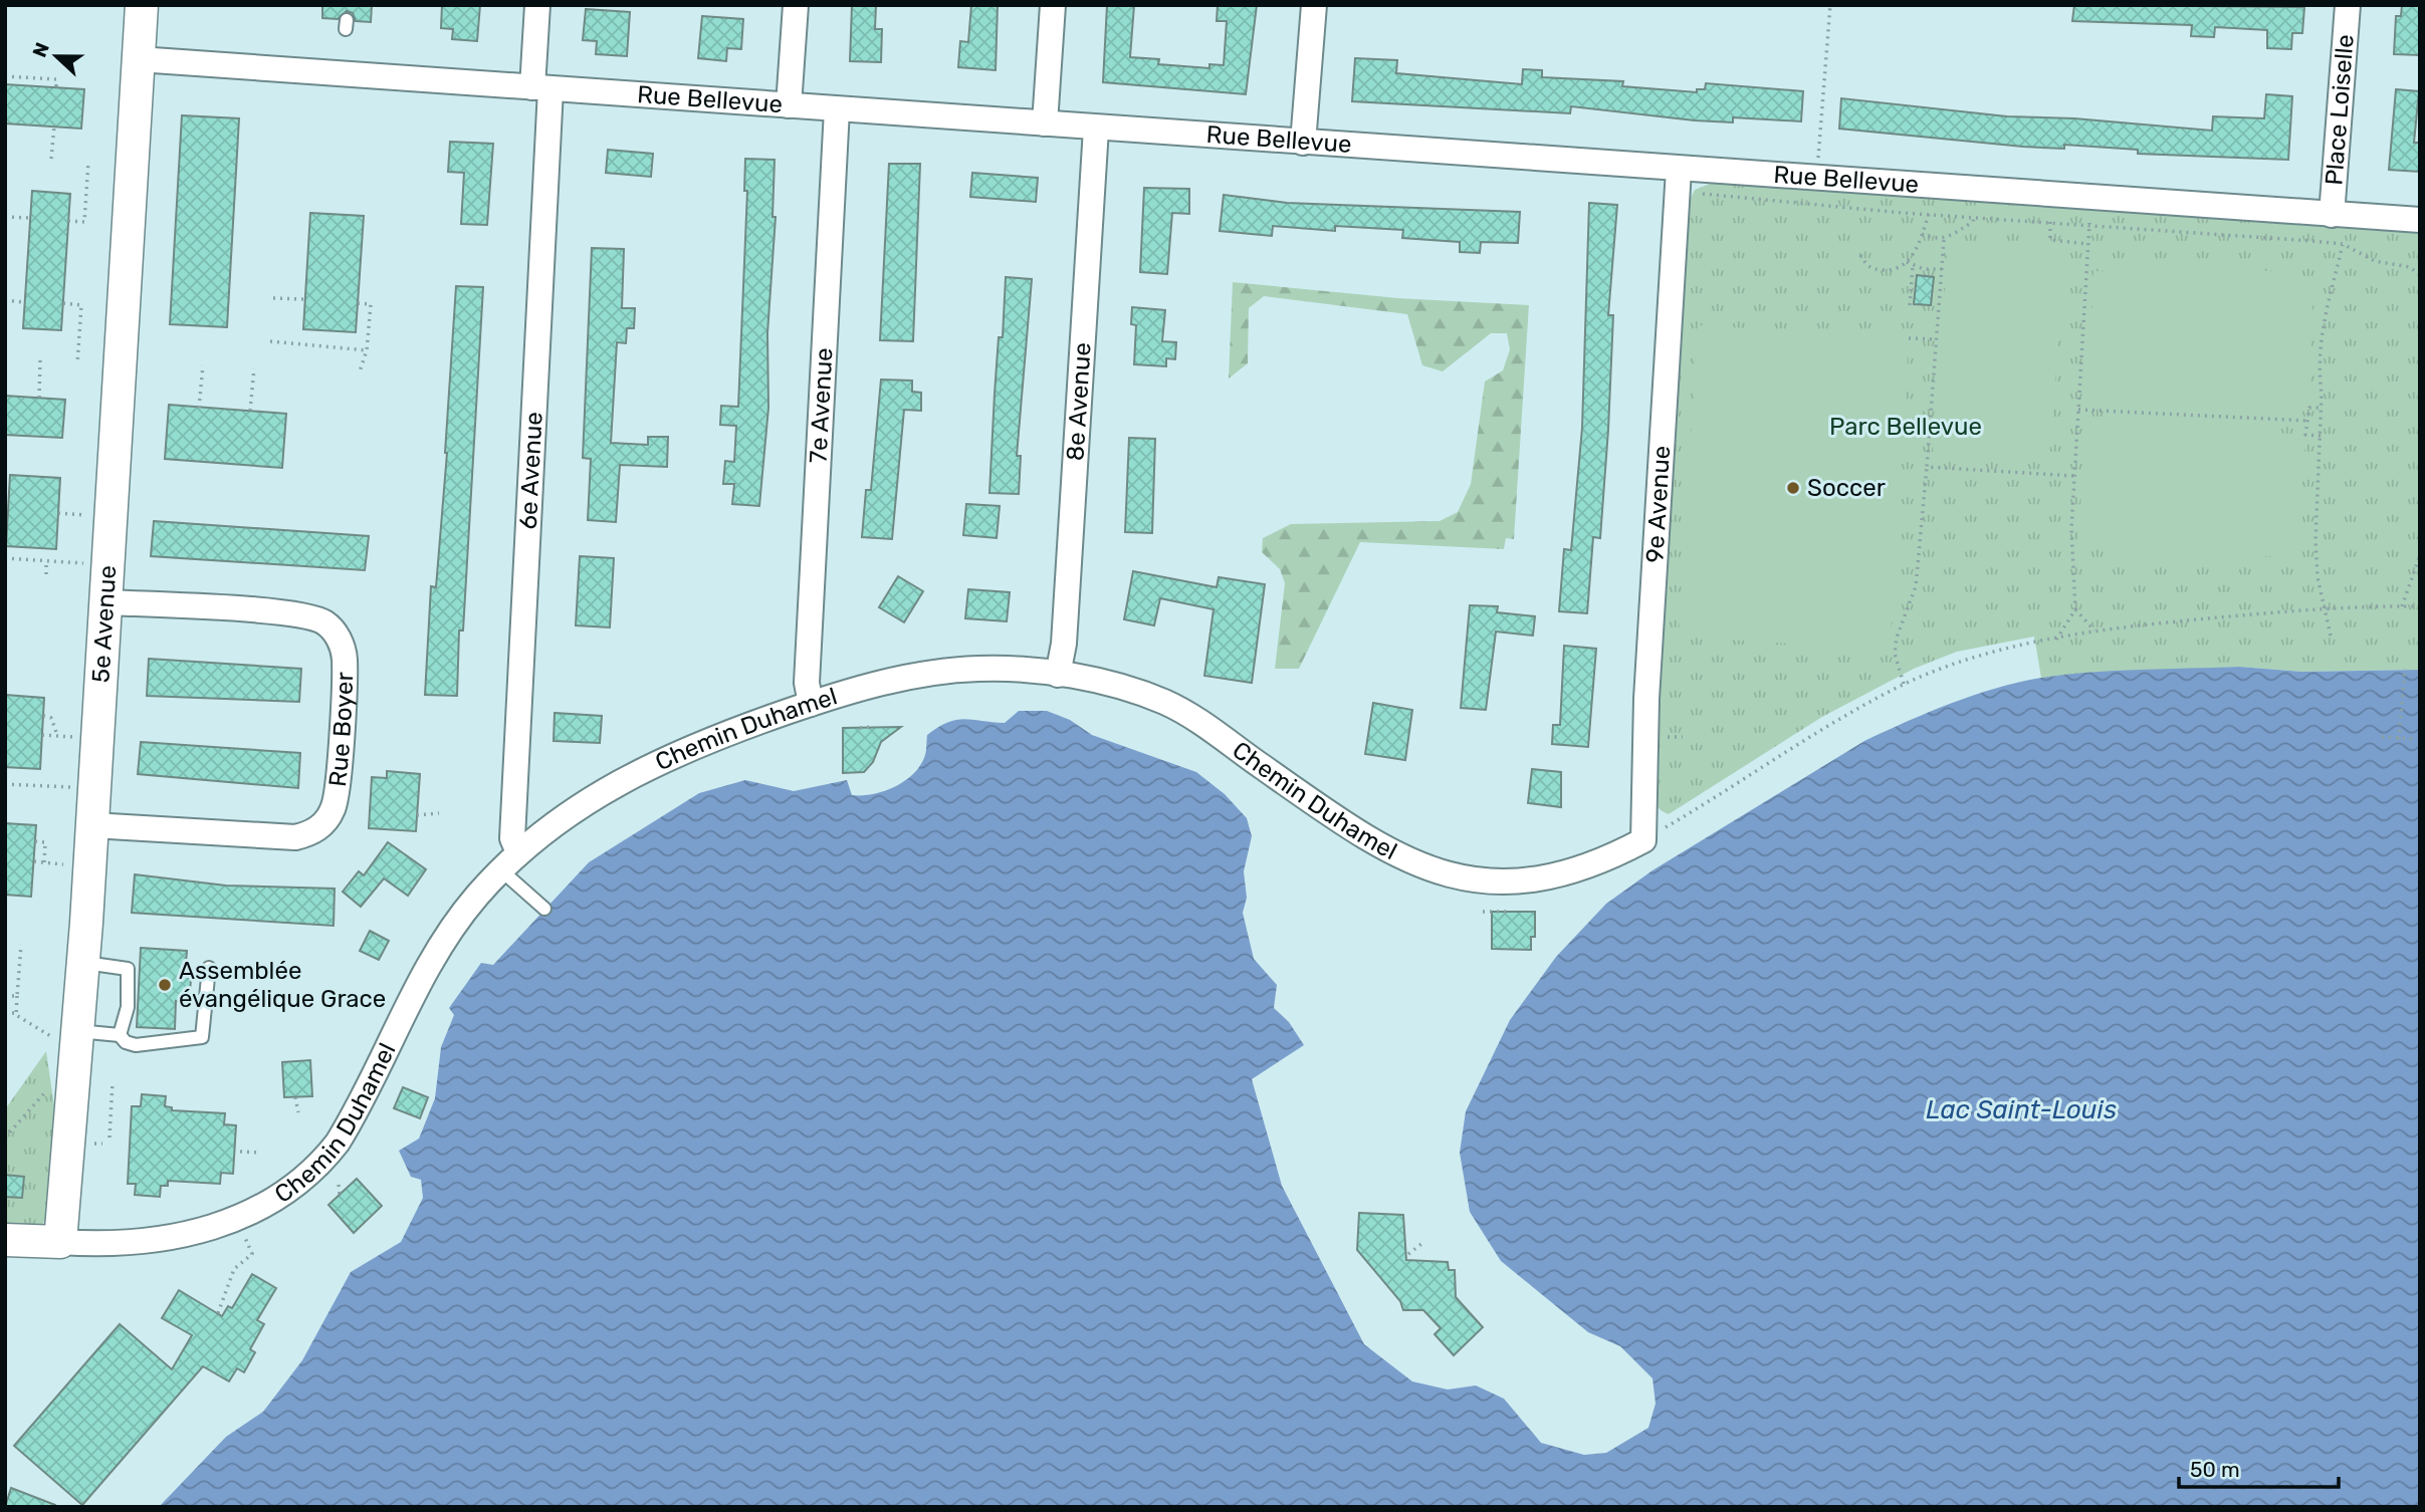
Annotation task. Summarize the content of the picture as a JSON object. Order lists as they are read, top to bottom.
{
  "streets": {
    "street": [
      "Rue Bellevue",
      "Place Loiselle",
      "8e Avenue",
      "7e Avenue",
      "6e Avenue",
      "9e Avenue",
      "5e Avenue",
      "Rue Boyer",
      "Chemin Duhamel"
    ]
  },
  "crossings": [
    ["Rue Bellevue", "Place Loiselle"],
    ["Rue Bellevue", "8e Avenue"],
    ["Rue Bellevue", "7e Avenue"],
    ["Rue Bellevue", "6e Avenue"],
    ["Rue Bellevue", "9e Avenue"],
    ["Rue Bellevue", "5e Avenue"],
    ["8e Avenue", "Chemin Duhamel"],
    ["7e Avenue", "Chemin Duhamel"],
    ["6e Avenue", "Chemin Duhamel"],
    ["9e Avenue", "Chemin Duhamel"],
    ["5e Avenue", "Rue Boyer"],
    ["5e Avenue", "Chemin Duhamel"]
  ],
  "water": ["Lac Saint-Louis"],
  "parks": ["Parc Bellevue"],
  "places": ["Soccer", "Assemblée évangélique Grace"],
  "scale_bar": "50 m",
  "north": "left"
}
